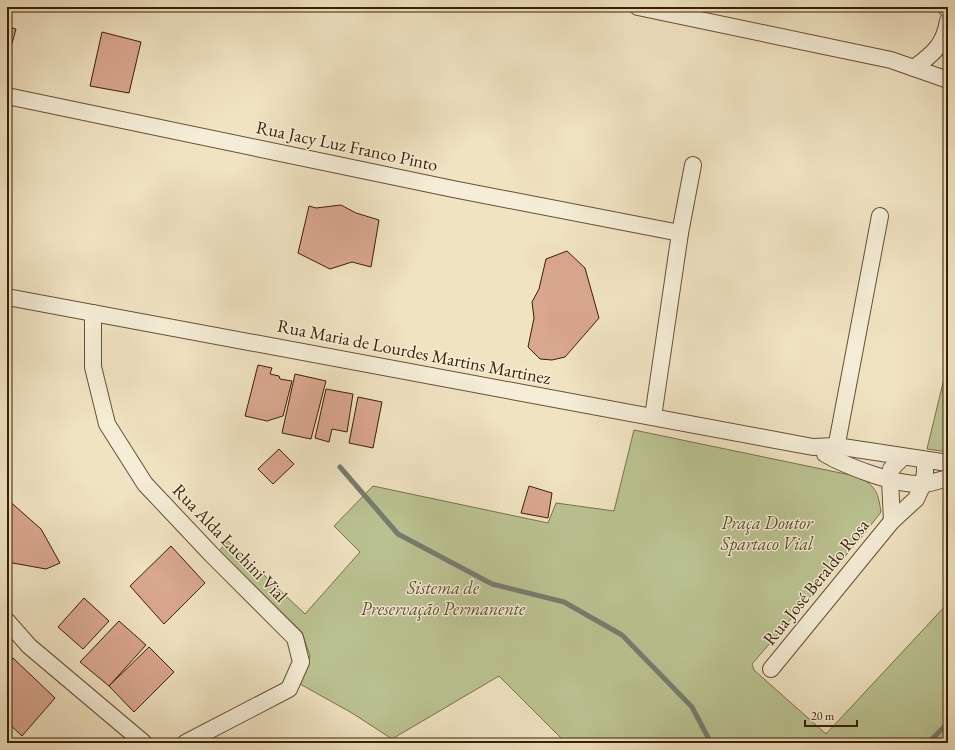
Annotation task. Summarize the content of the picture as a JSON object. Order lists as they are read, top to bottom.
{
  "streets": {
    "street": [
      "Rua Jacy Luz Franco Pinto",
      "Rua Maria de Lourdes Martins Martinez",
      "Rua Alda Luchini Vial",
      "Rua José Beraldo Rosa"
    ]
  },
  "crossings": [
    ["Rua Maria de Lourdes Martins Martinez", "Rua Alda Luchini Vial"],
    ["Rua Maria de Lourdes Martins Martinez", "Rua José Beraldo Rosa"]
  ],
  "parks": ["Praça Doutor Spartaco Vial", "Sistema de Preservação Permanente"],
  "scale_bar": "20 m"
}
